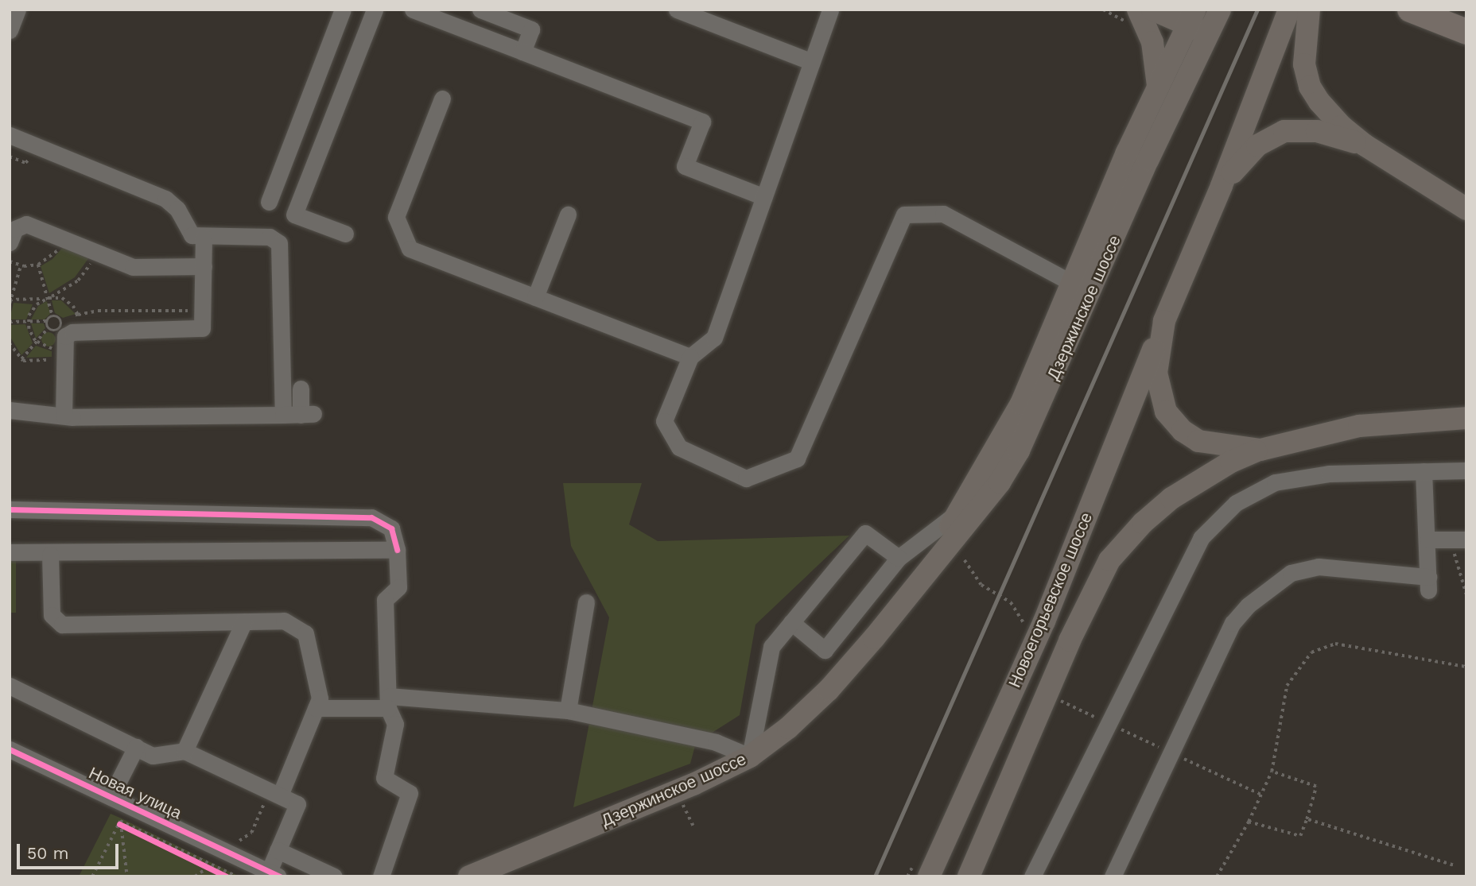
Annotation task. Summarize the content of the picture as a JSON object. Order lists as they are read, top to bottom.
{
  "streets": {
    "main road": ["Дзержинское шоссе", "Новоегорьевское шоссе"],
    "street": ["Новая улица"]
  },
  "scale_bar": "50 m"
}
